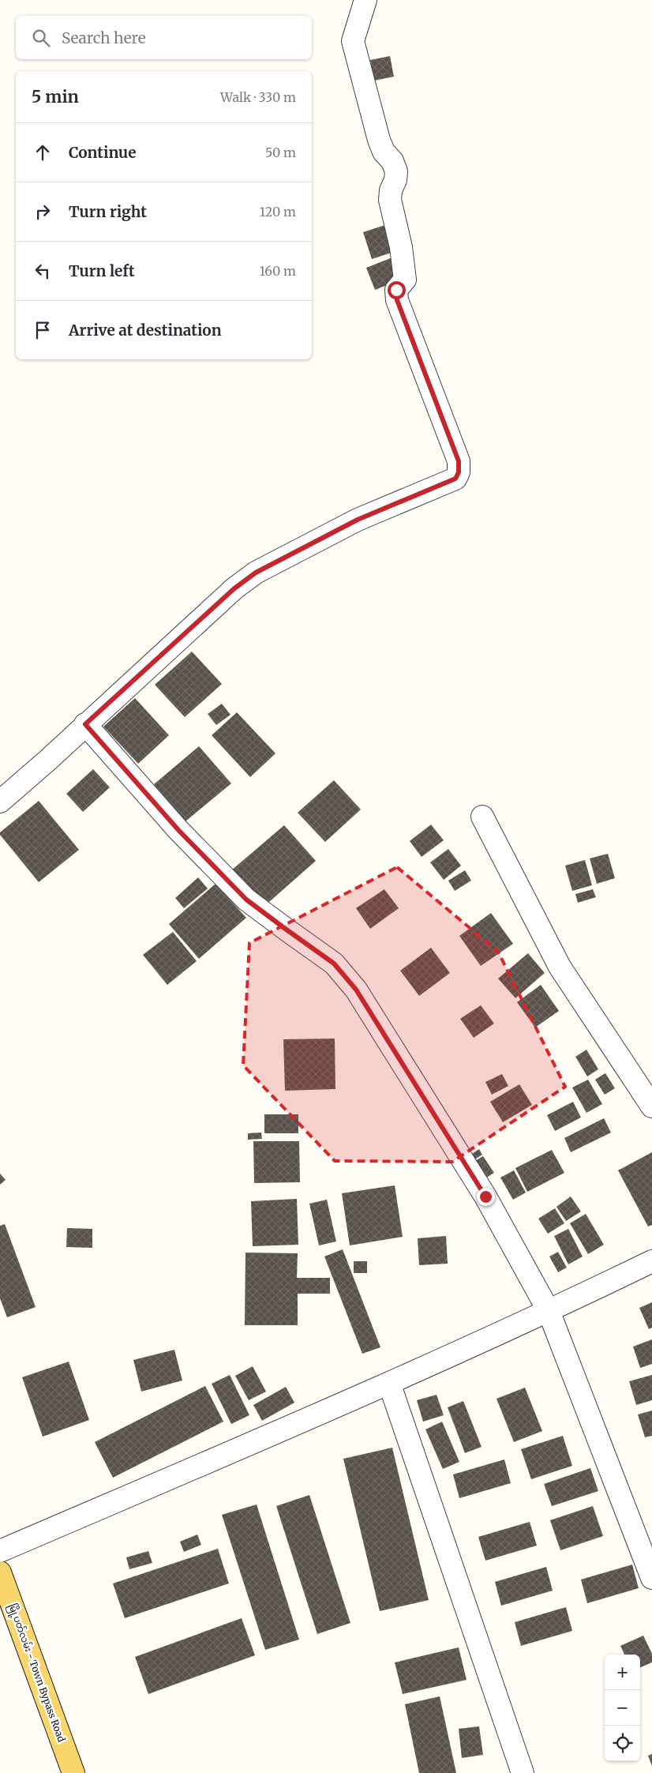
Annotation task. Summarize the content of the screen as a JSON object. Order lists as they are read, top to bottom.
{
  "streets": {
    "main road": ["မြို့ပတ်လမ်း - Town Bypass Road"]
  },
  "page": {
    "search": "Search here",
    "heading": ["5 min", "Walk · 330 m"],
    "list": [
      ["Continue", "50 m"],
      ["Turn right", "120 m"],
      ["Turn left", "160 m"],
      "Arrive at destination"
    ],
    "map_buttons": ["+", "−"]
  }
}
